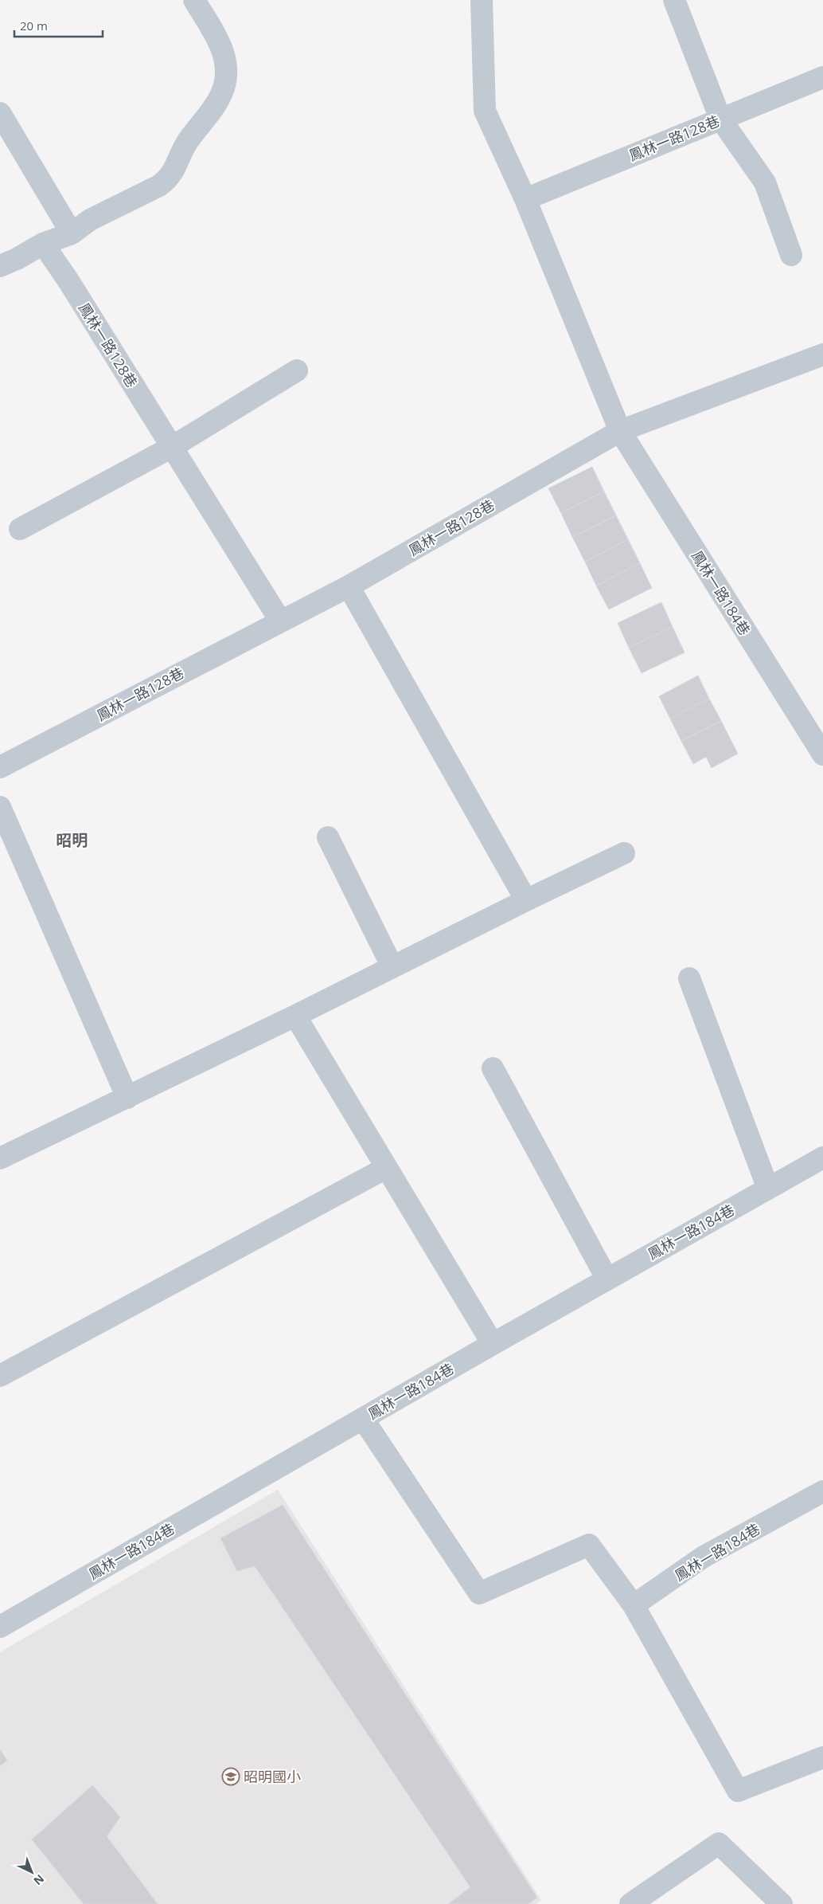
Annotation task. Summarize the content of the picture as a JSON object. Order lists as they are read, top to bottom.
{
  "streets": {
    "street": ["鳳林一路128巷", "鳳林一路184巷"]
  },
  "crossings": [
    ["鳳林一路128巷", "鳳林一路184巷"]
  ],
  "districts": ["昭明"],
  "places": {
    "school or university": ["昭明國小"]
  },
  "scale_bar": "20 m",
  "north": "bottom right"
}
